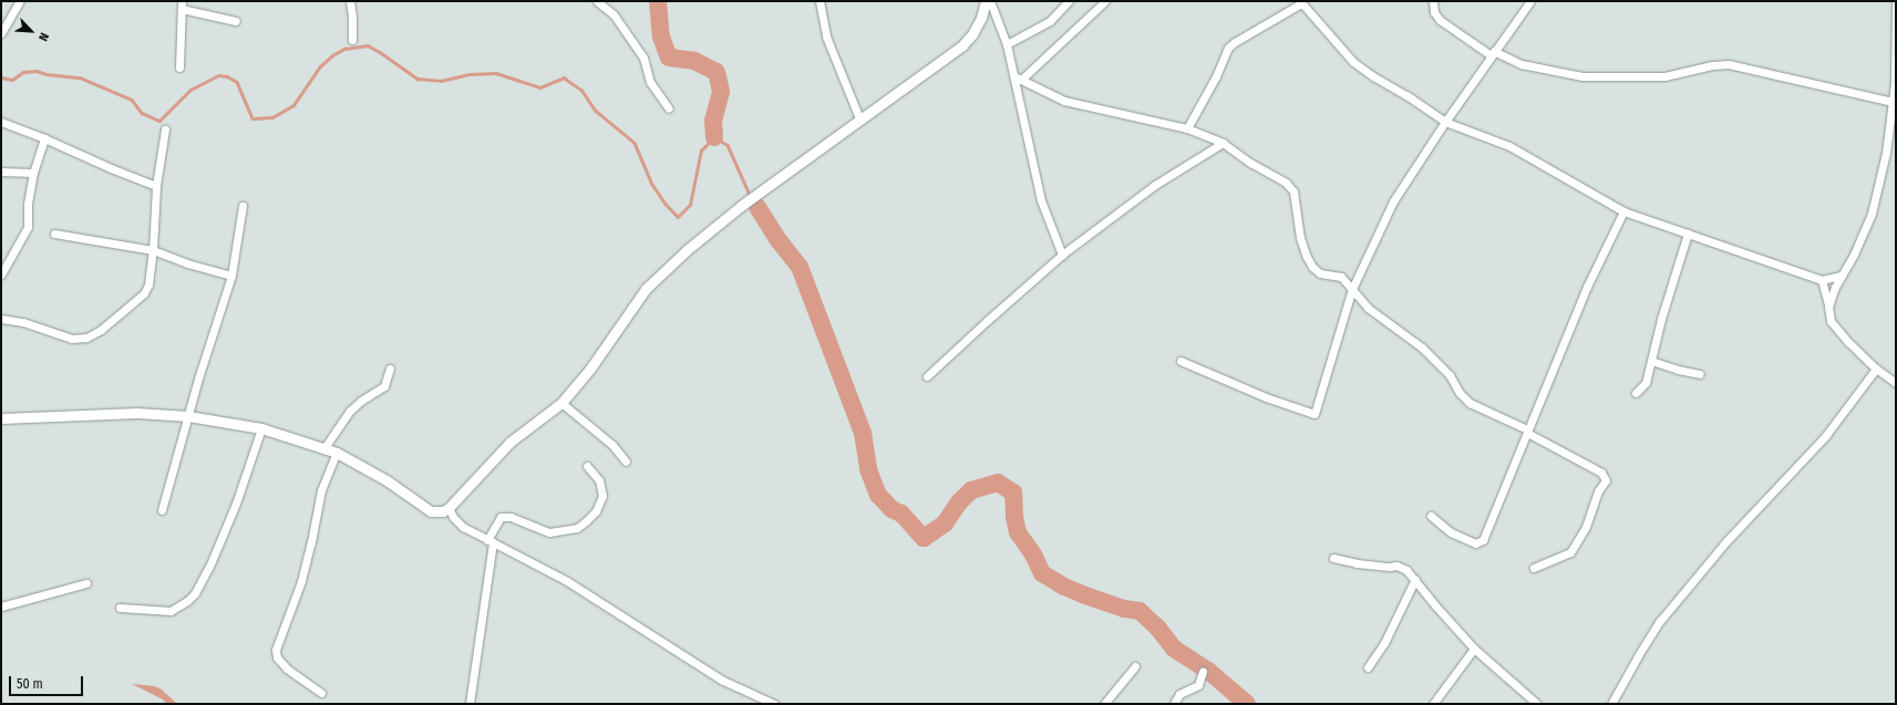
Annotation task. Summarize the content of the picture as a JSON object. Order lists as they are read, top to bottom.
{
  "scale_bar": "50 m",
  "north": "bottom right"
}
